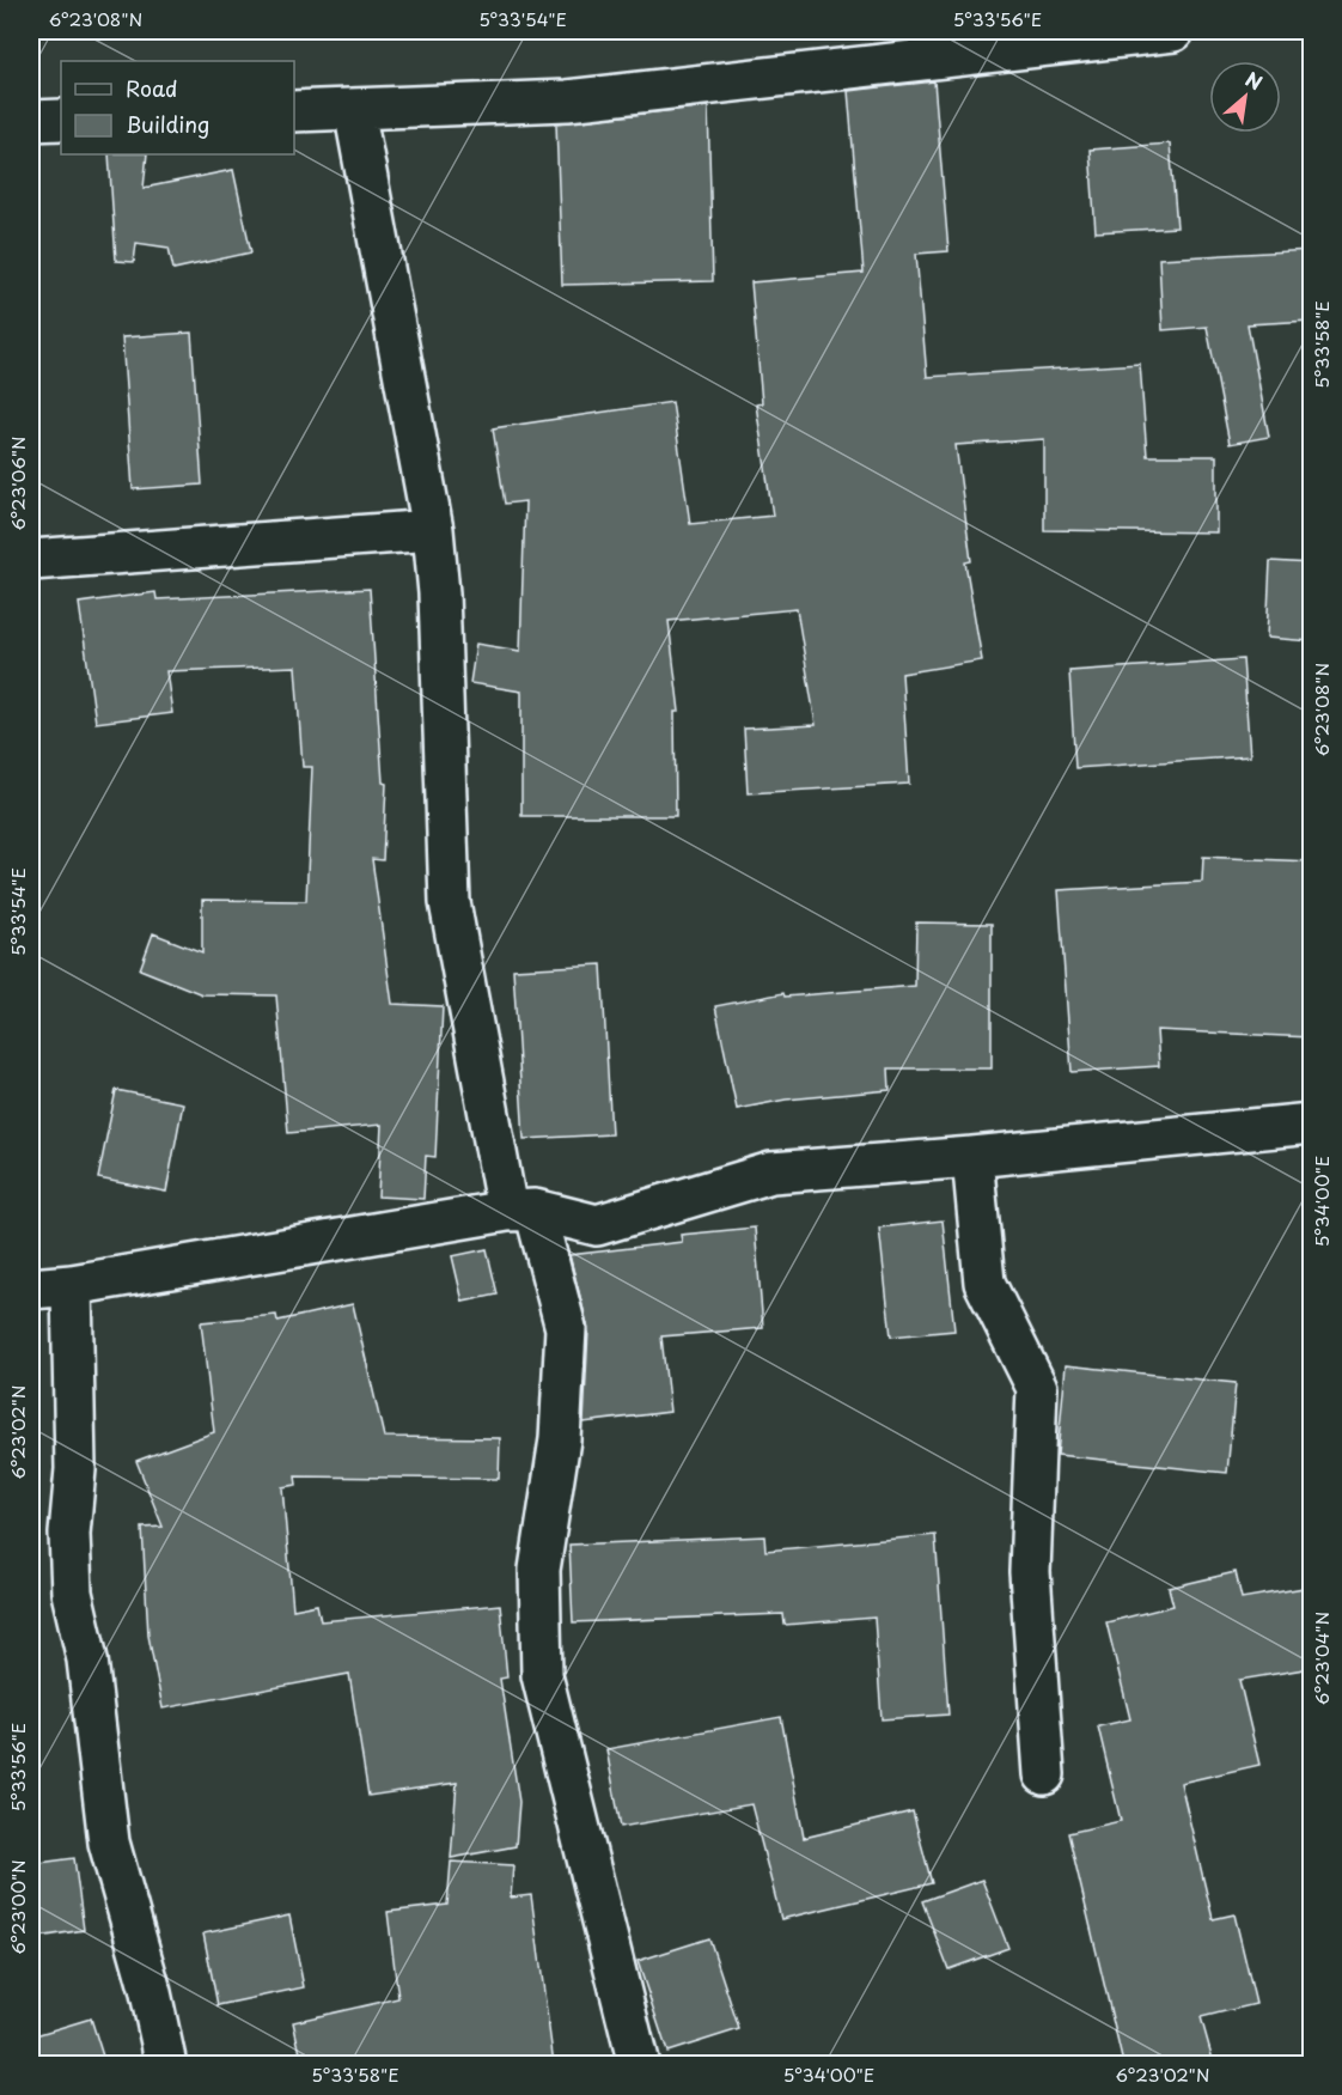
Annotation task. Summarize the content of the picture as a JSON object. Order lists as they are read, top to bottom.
{
  "legend": ["Road", "Building"],
  "north": "top right",
  "coordinates": [
    "6°23'08\"N",
    "5°33'54\"E",
    "5°33'56\"E",
    "5°33'58\"E",
    "6°23'06\"N",
    "5°34'00\"E",
    "6°23'02\"N",
    "6°23'04\"N",
    "6°23'00\"N"
  ]
}
